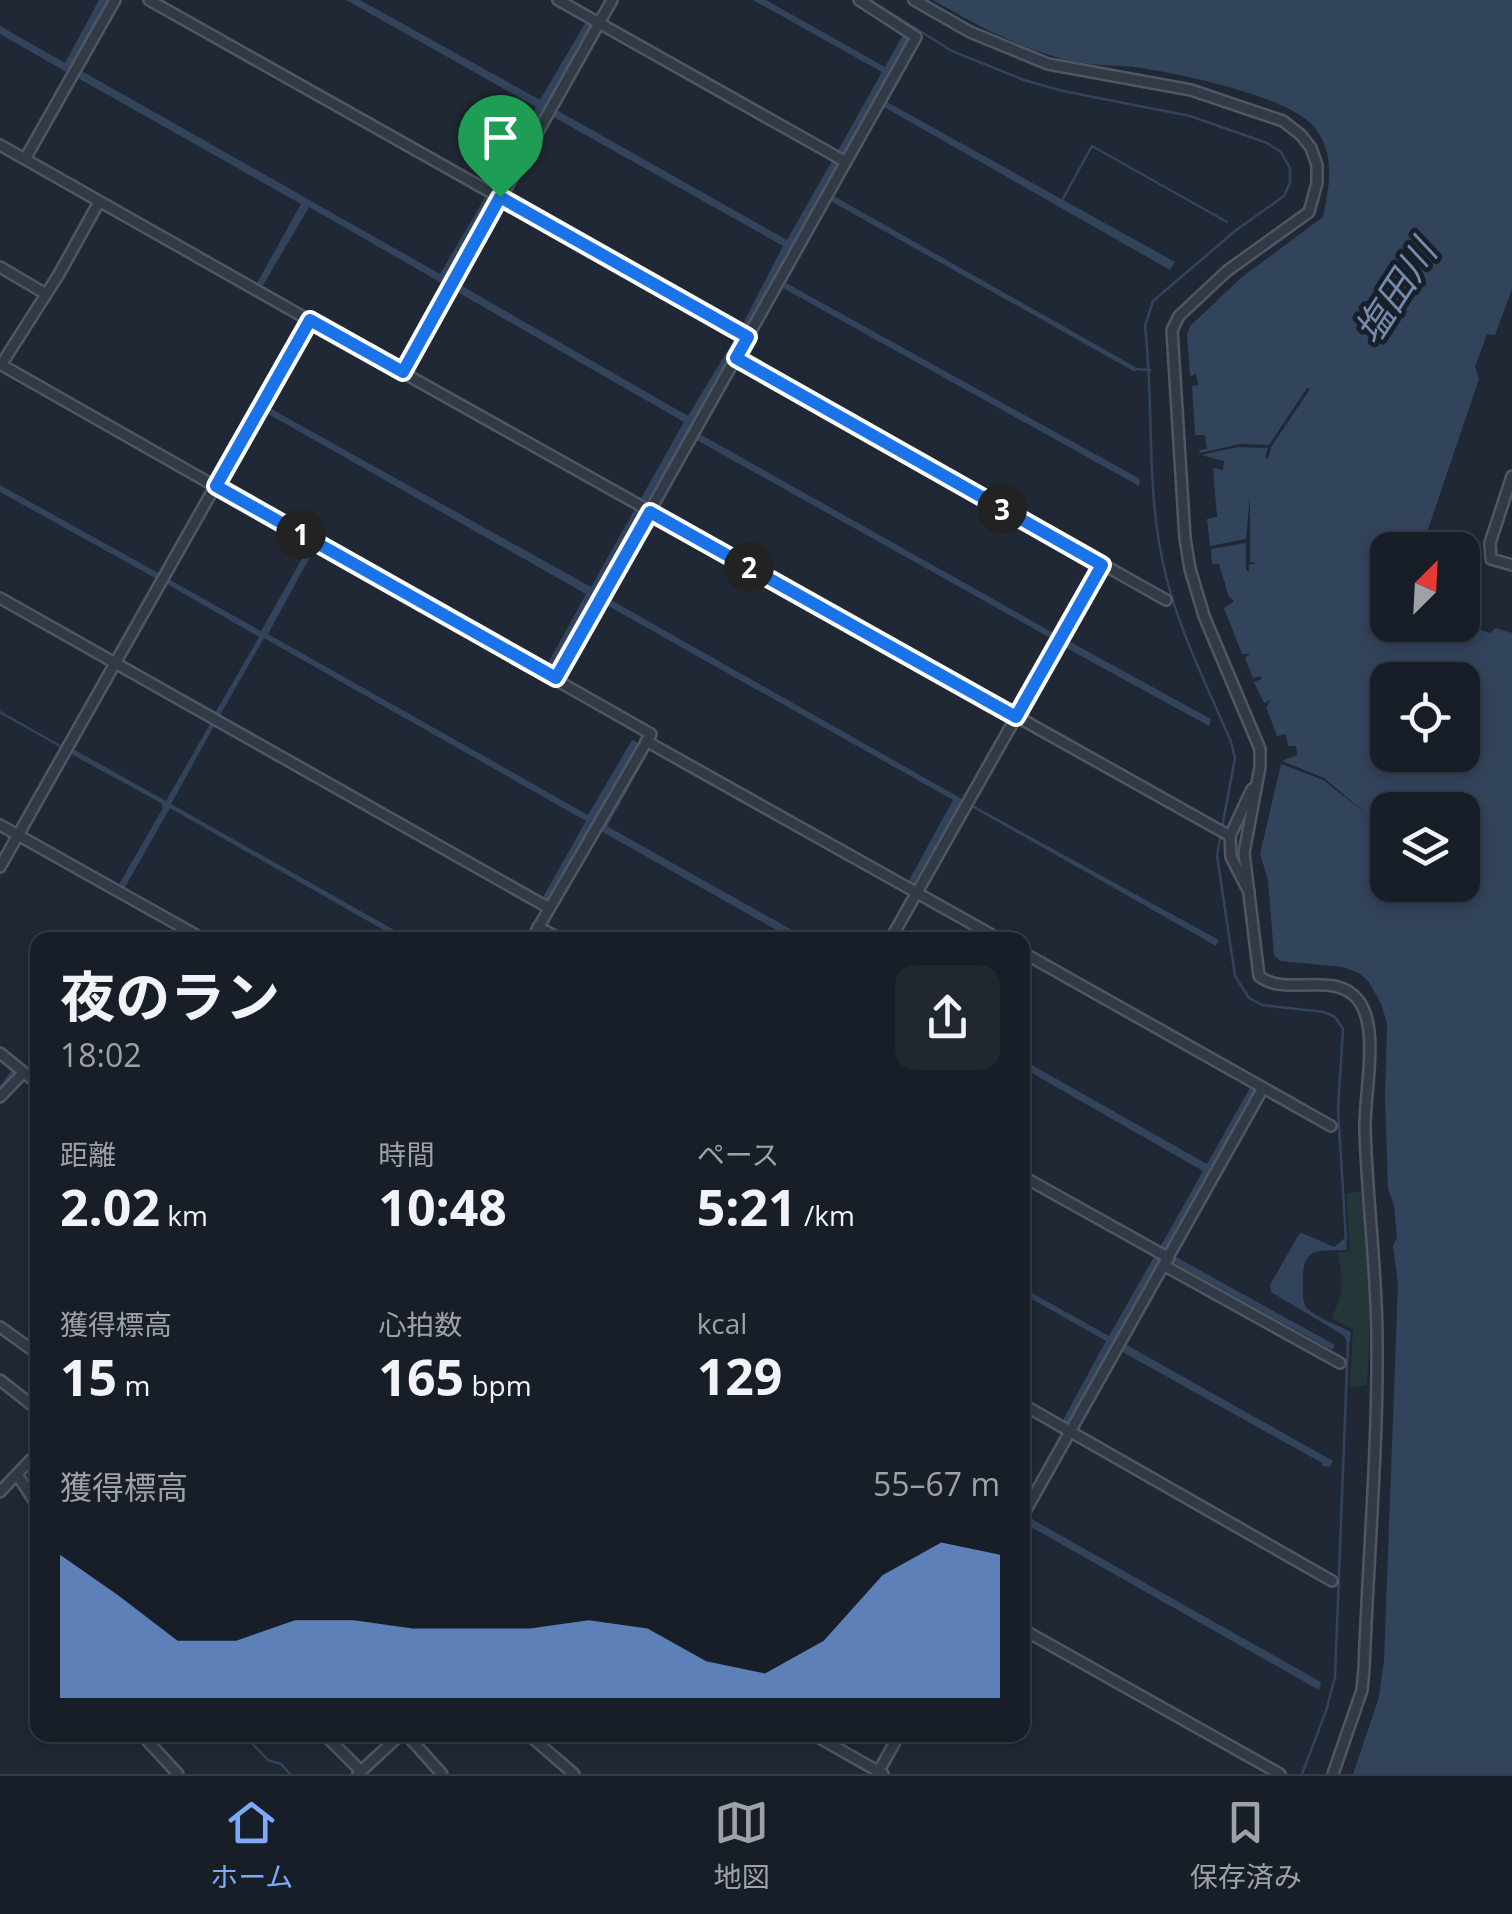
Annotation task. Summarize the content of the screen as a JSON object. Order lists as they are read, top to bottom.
{
  "water": ["塩田川"],
  "north": "top right",
  "page": {
    "pins": ["3", "1", "2"],
    "heading": ["夜のラン", "18:02"],
    "stats": [
      ["距離", "2.02 km"],
      ["時間", "10:48"],
      ["ペース", "5:21 /km"],
      ["獲得標高", "15 m"],
      ["心拍数", "165 bpm"],
      ["kcal", "129"]
    ],
    "chart": ["獲得標高", "55–67 m"],
    "tabs": ["ホーム", "地図", "保存済み"]
  }
}
